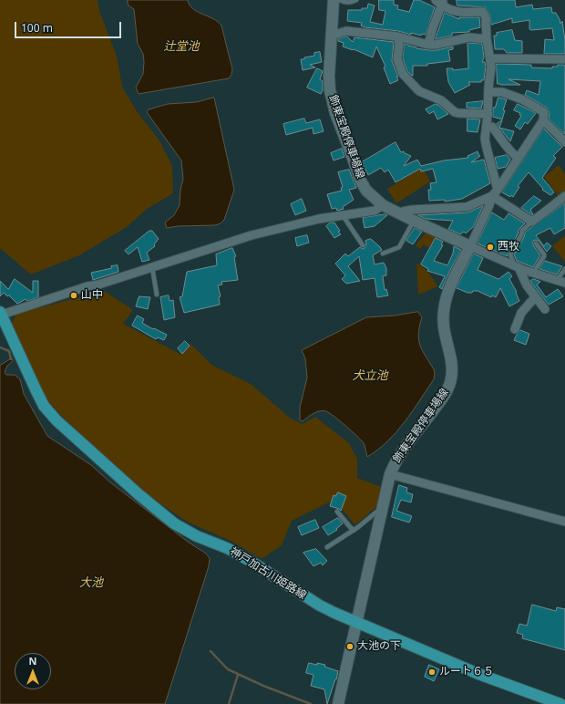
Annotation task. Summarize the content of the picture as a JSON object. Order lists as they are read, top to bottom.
{
  "streets": {
    "main road": ["飾東宝殿停車場線", "神戸加古川姫路線"]
  },
  "crossings": [
    ["飾東宝殿停車場線", "神戸加古川姫路線"]
  ],
  "water": ["辻堂池", "犬立池", "大池"],
  "places": [
    "西牧",
    "山中",
    "大池の下",
    "ルート６５"
  ],
  "scale_bar": "100 m",
  "north": "top"
}
